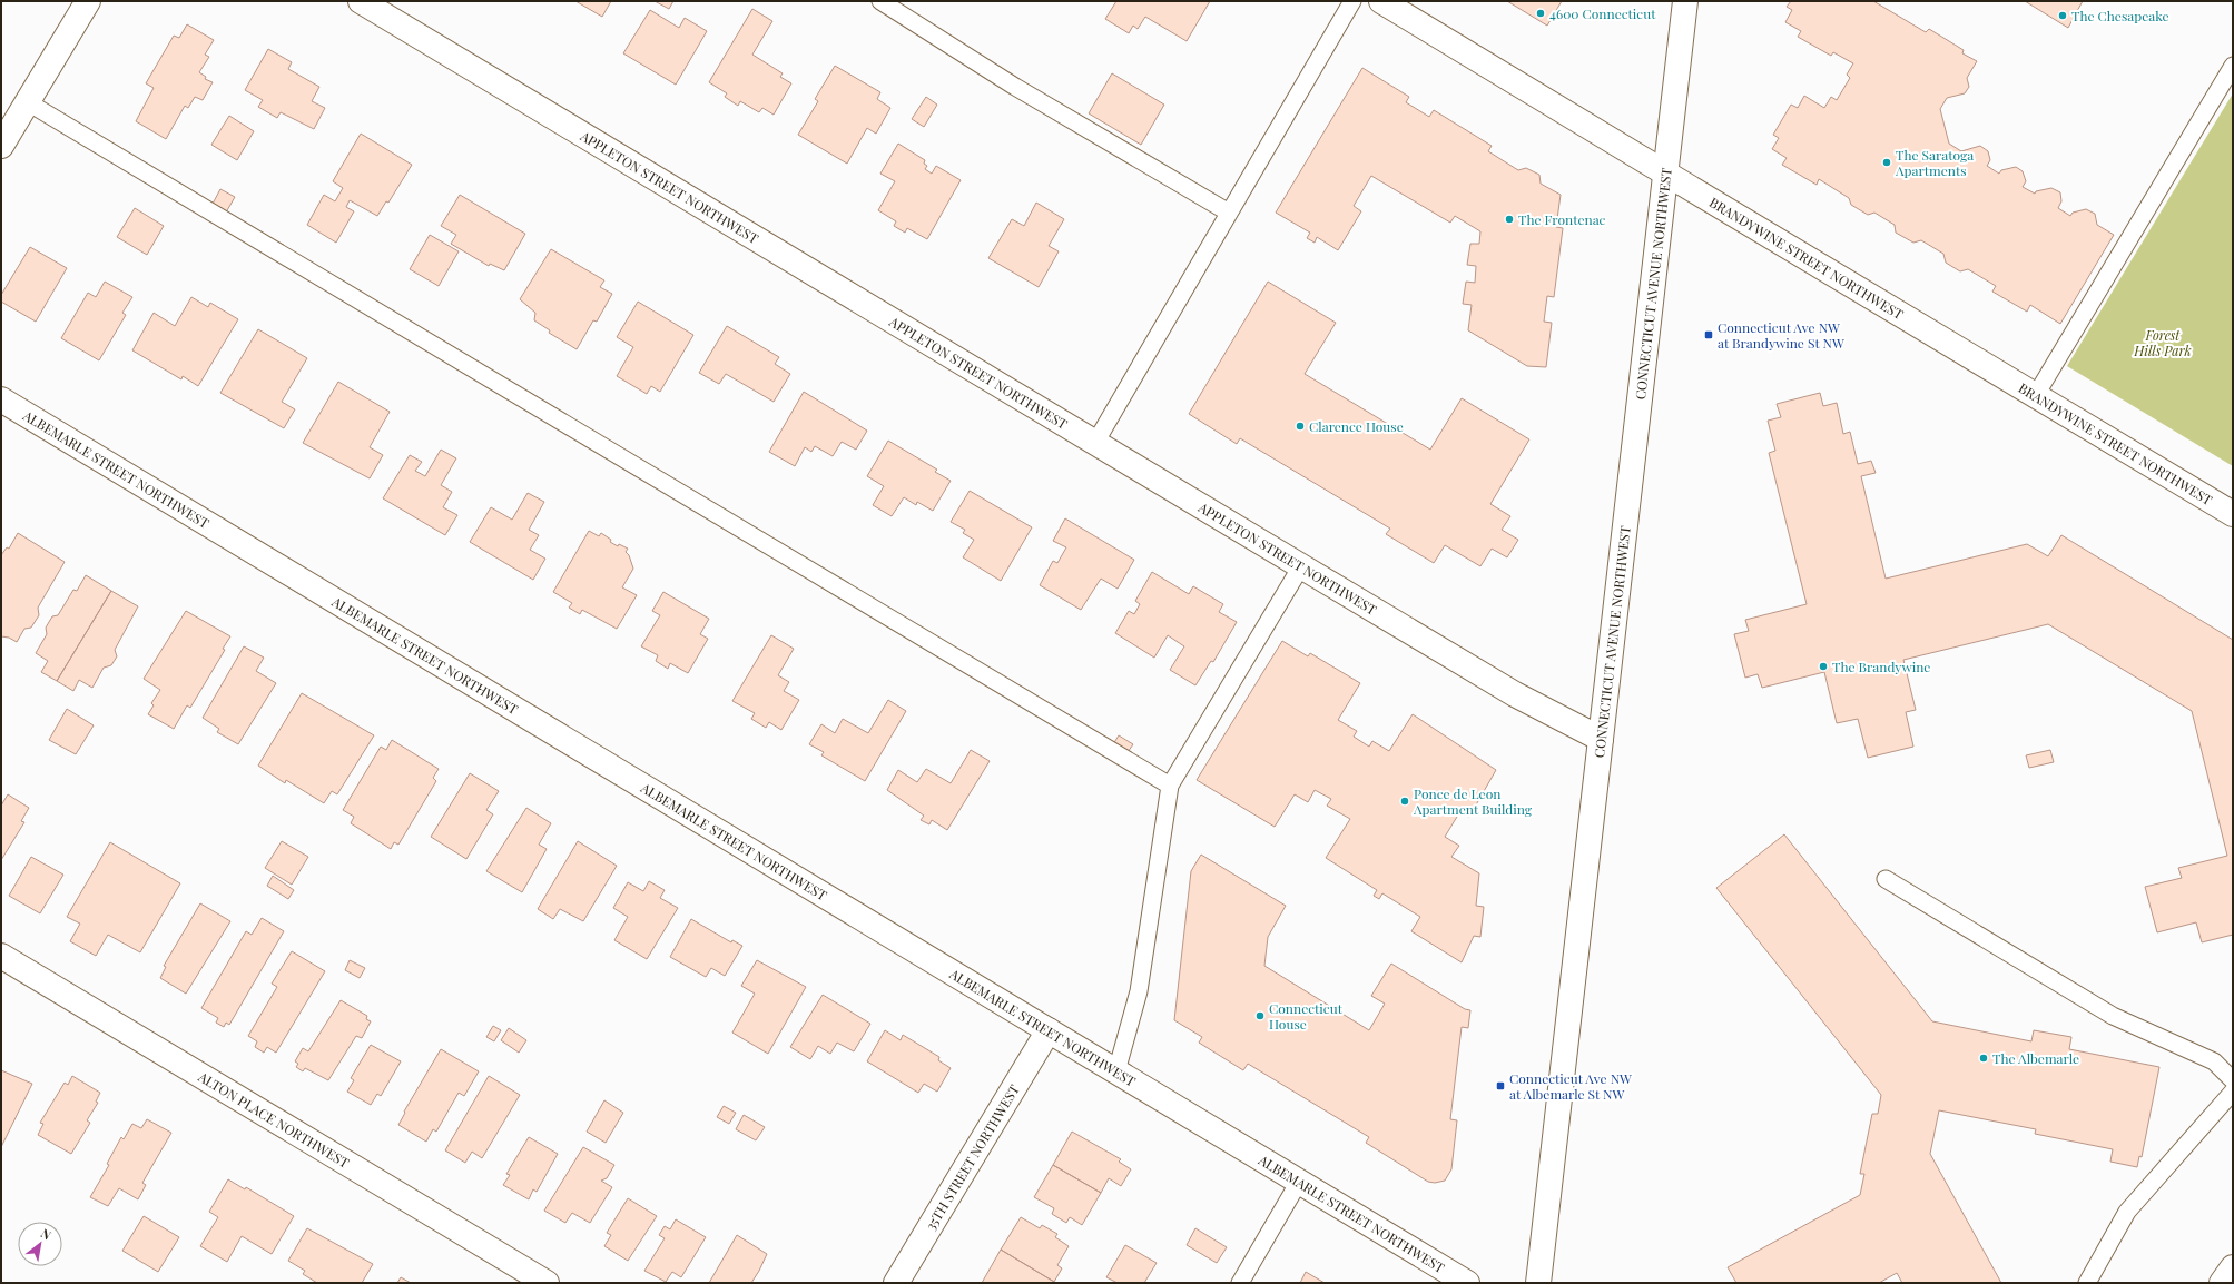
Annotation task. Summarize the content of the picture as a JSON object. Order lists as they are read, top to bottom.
{
  "streets": {
    "street": [
      "APPLETON STREET NORTHWEST",
      "BRANDYWINE STREET NORTHWEST",
      "CONNECTICUT AVENUE NORTHWEST",
      "ALBEMARLE STREET NORTHWEST",
      "ALTON PLACE NORTHWEST",
      "35TH STREET NORTHWEST"
    ]
  },
  "crossings": [
    ["APPLETON STREET NORTHWEST", "CONNECTICUT AVENUE NORTHWEST"],
    ["BRANDYWINE STREET NORTHWEST", "CONNECTICUT AVENUE NORTHWEST"],
    ["ALBEMARLE STREET NORTHWEST", "35TH STREET NORTHWEST"]
  ],
  "parks": ["Forest Hills Park"],
  "places": {
    "other": [
      "4600 Connecticut",
      "The Chesapeake",
      "The Saratoga Apartments",
      "The Frontenac",
      "Clarence House",
      "The Brandywine",
      "Ponce de Leon Apartment Building",
      "Connecticut House",
      "The Albemarle"
    ],
    "transit": ["Connecticut Ave NW at Brandywine St NW", "Connecticut Ave NW at Albemarle St NW"]
  },
  "north": "top right"
}
